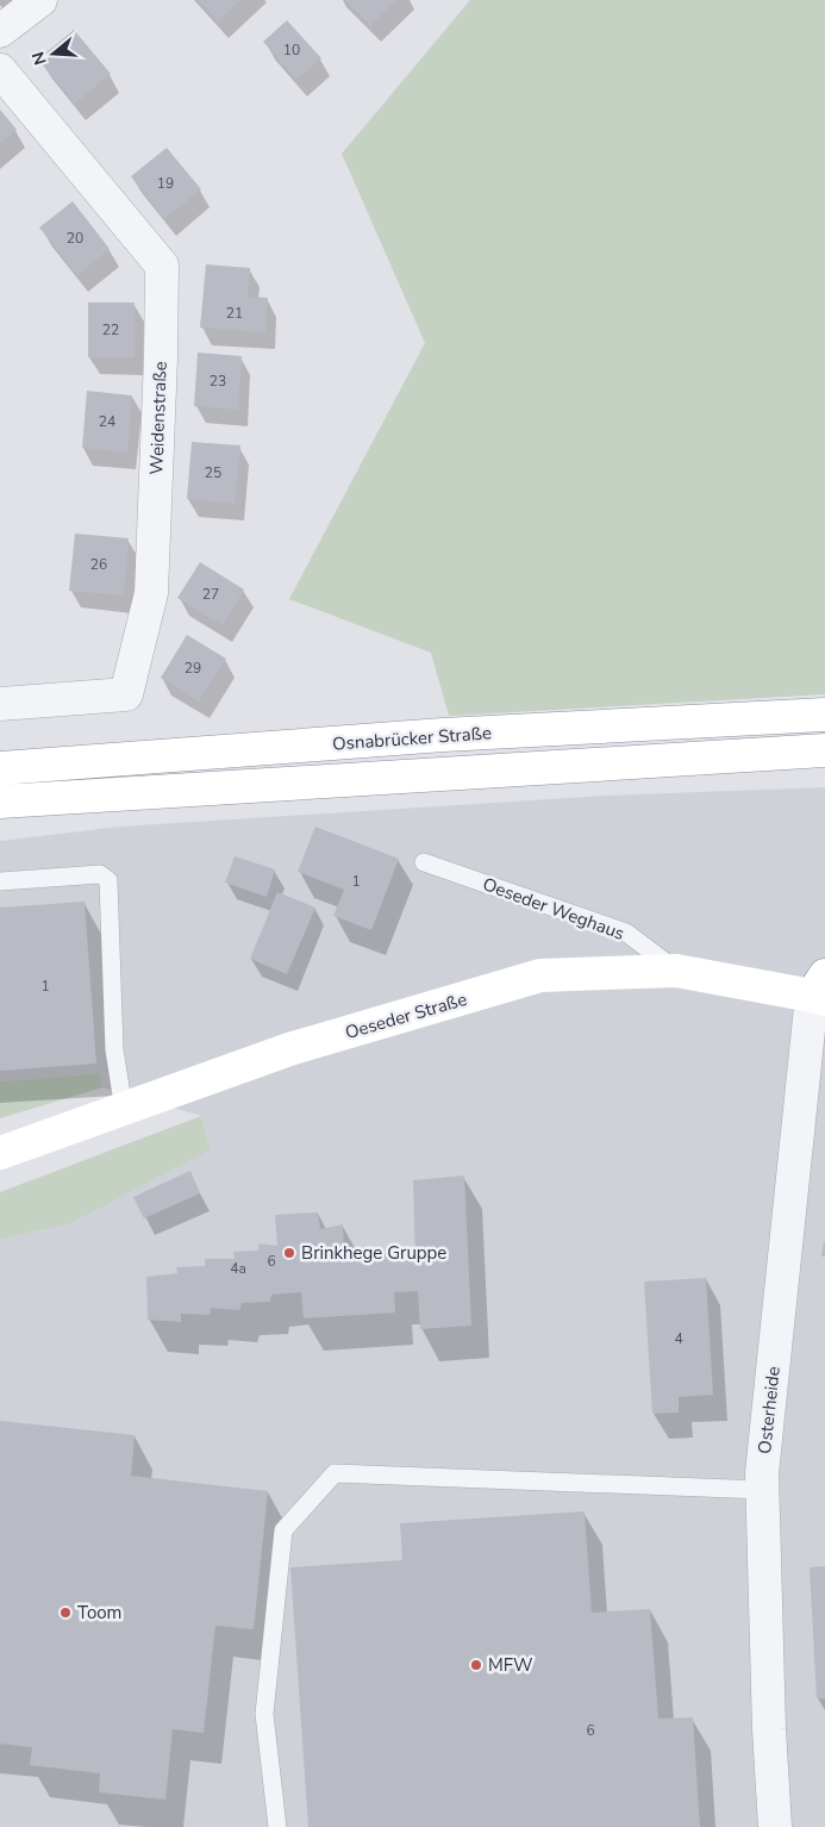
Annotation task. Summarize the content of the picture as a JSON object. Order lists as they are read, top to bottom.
{
  "streets": {
    "main road": ["Osnabrücker Straße", "Oeseder Straße"],
    "street": ["Weidenstraße", "Osterheide"],
    "lane": ["Oeseder Weghaus"]
  },
  "crossings": [
    ["Oeseder Weghaus", "Oeseder Straße"],
    ["Oeseder Straße", "Osterheide"]
  ],
  "places": ["Brinkhege Gruppe", "Toom", "MFW"],
  "house_numbers": [
    "10",
    "19",
    "20",
    "21",
    "22",
    "23",
    "24",
    "25",
    "26",
    "27",
    "29",
    "1",
    "1",
    "6",
    "4a",
    "4",
    "6"
  ],
  "north": "left"
}
